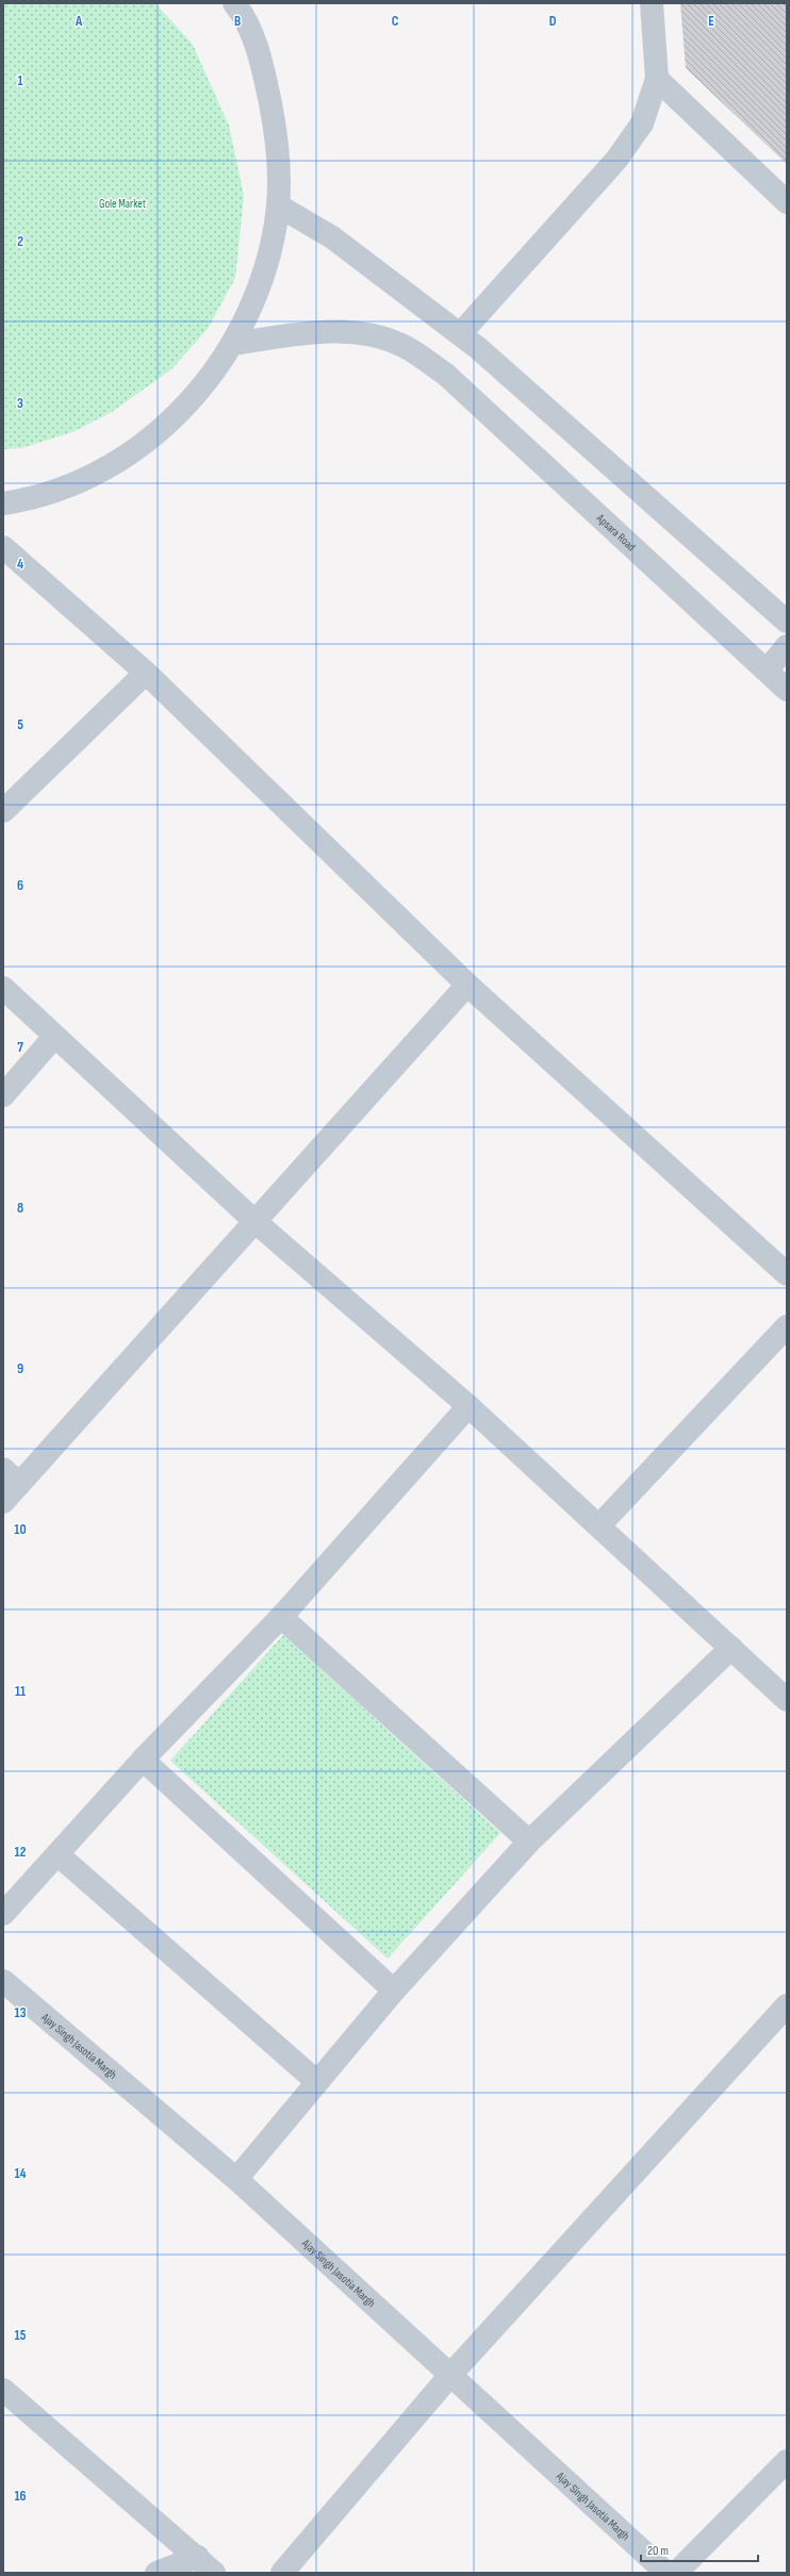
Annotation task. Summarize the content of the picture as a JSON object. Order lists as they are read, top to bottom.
{
  "streets": {
    "street": ["Apsara Road", "Ajay Singh Jasotia Margh"]
  },
  "parks": ["Gole Market"],
  "scale_bar": "20 m",
  "grid": {
    "columns": [
      "A",
      "B",
      "C",
      "D",
      "E"
    ],
    "rows": [
      "1",
      "2",
      "3",
      "4",
      "5",
      "6",
      "7",
      "8",
      "9",
      "10",
      "11",
      "12",
      "13",
      "14",
      "15",
      "16"
    ]
  }
}
